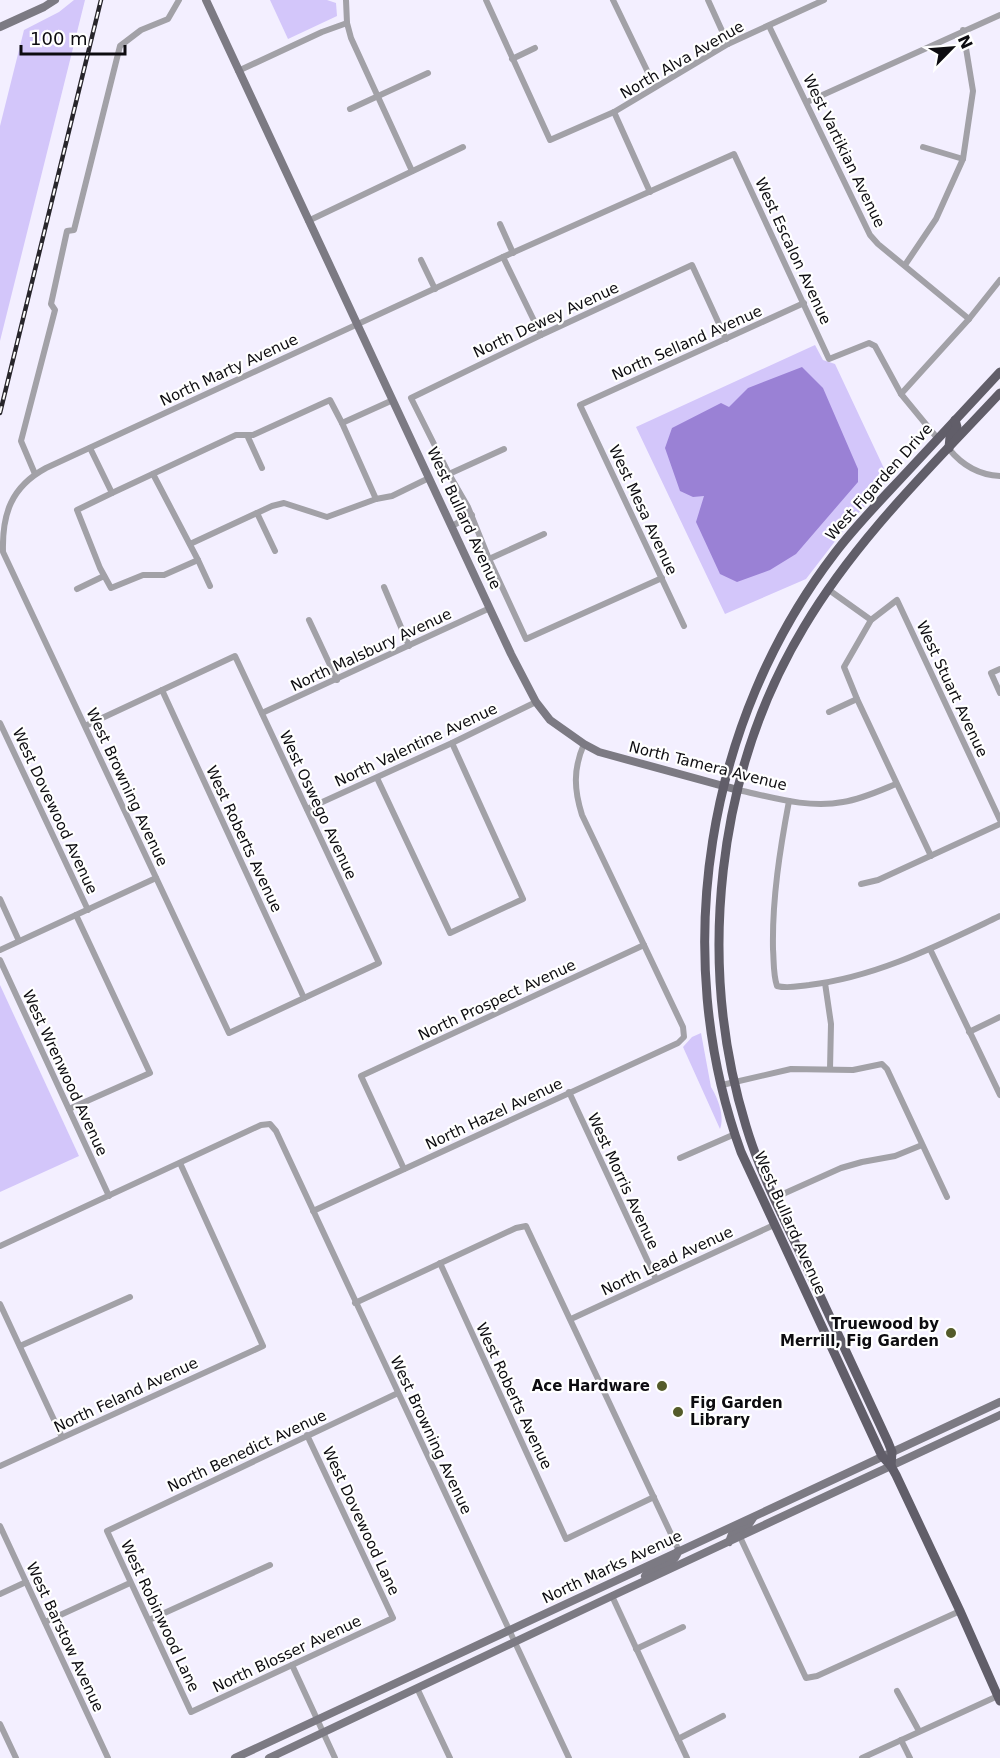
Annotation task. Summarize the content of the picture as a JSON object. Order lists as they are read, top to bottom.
{
  "streets": {
    "main road": [
      "West Figarden Drive",
      "West Bullard Avenue",
      "North Tamera Avenue",
      "North Marks Avenue"
    ],
    "street": [
      "North Alva Avenue",
      "West Vartikian Avenue",
      "West Escalon Avenue",
      "North Dewey Avenue",
      "North Selland Avenue",
      "North Marty Avenue",
      "West Mesa Avenue",
      "North Malsbury Avenue",
      "West Stuart Avenue",
      "North Valentine Avenue",
      "West Browning Avenue",
      "West Oswego Avenue",
      "West Dovewood Avenue",
      "West Roberts Avenue",
      "North Prospect Avenue",
      "West Wrenwood Avenue",
      "North Hazel Avenue",
      "West Morris Avenue",
      "North Lead Avenue",
      "North Feland Avenue",
      "North Benedict Avenue",
      "West Dovewood Lane",
      "West Robinwood Lane",
      "West Barstow Avenue",
      "North Blosser Avenue"
    ]
  },
  "crossings": [
    ["North Alva Avenue", "West Vartikian Avenue"],
    ["West Escalon Avenue", "North Selland Avenue"],
    ["West Escalon Avenue", "North Marty Avenue"],
    ["North Dewey Avenue", "North Selland Avenue"],
    ["North Dewey Avenue", "West Bullard Avenue"],
    ["North Selland Avenue", "West Mesa Avenue"],
    ["North Marty Avenue", "West Bullard Avenue"],
    ["North Marty Avenue", "West Browning Avenue"],
    ["West Figarden Drive", "West Bullard Avenue"],
    ["West Figarden Drive", "North Tamera Avenue"],
    ["West Mesa Avenue", "West Bullard Avenue"],
    ["West Bullard Avenue", "North Malsbury Avenue"],
    ["West Bullard Avenue", "North Valentine Avenue"],
    ["West Bullard Avenue", "North Tamera Avenue"],
    ["West Bullard Avenue", "North Lead Avenue"],
    ["West Bullard Avenue", "North Marks Avenue"],
    ["North Malsbury Avenue", "West Oswego Avenue"],
    ["North Valentine Avenue", "West Oswego Avenue"],
    ["West Browning Avenue", "West Oswego Avenue"],
    ["West Browning Avenue", "West Roberts Avenue"],
    ["West Browning Avenue", "North Hazel Avenue"],
    ["West Browning Avenue", "North Feland Avenue"],
    ["West Browning Avenue", "North Benedict Avenue"],
    ["West Browning Avenue", "North Marks Avenue"],
    ["West Oswego Avenue", "West Roberts Avenue"],
    ["North Prospect Avenue", "North Hazel Avenue"],
    ["North Hazel Avenue", "West Morris Avenue"],
    ["West Morris Avenue", "North Lead Avenue"],
    ["North Benedict Avenue", "West Dovewood Lane"],
    ["North Benedict Avenue", "West Robinwood Lane"],
    ["West Dovewood Lane", "North Blosser Avenue"],
    ["West Robinwood Lane", "North Blosser Avenue"]
  ],
  "places": ["Truewood by Merrill, Fig Garden", "Ace Hardware", "Fig Garden Library"],
  "scale_bar": "100 m",
  "north": "top right"
}
